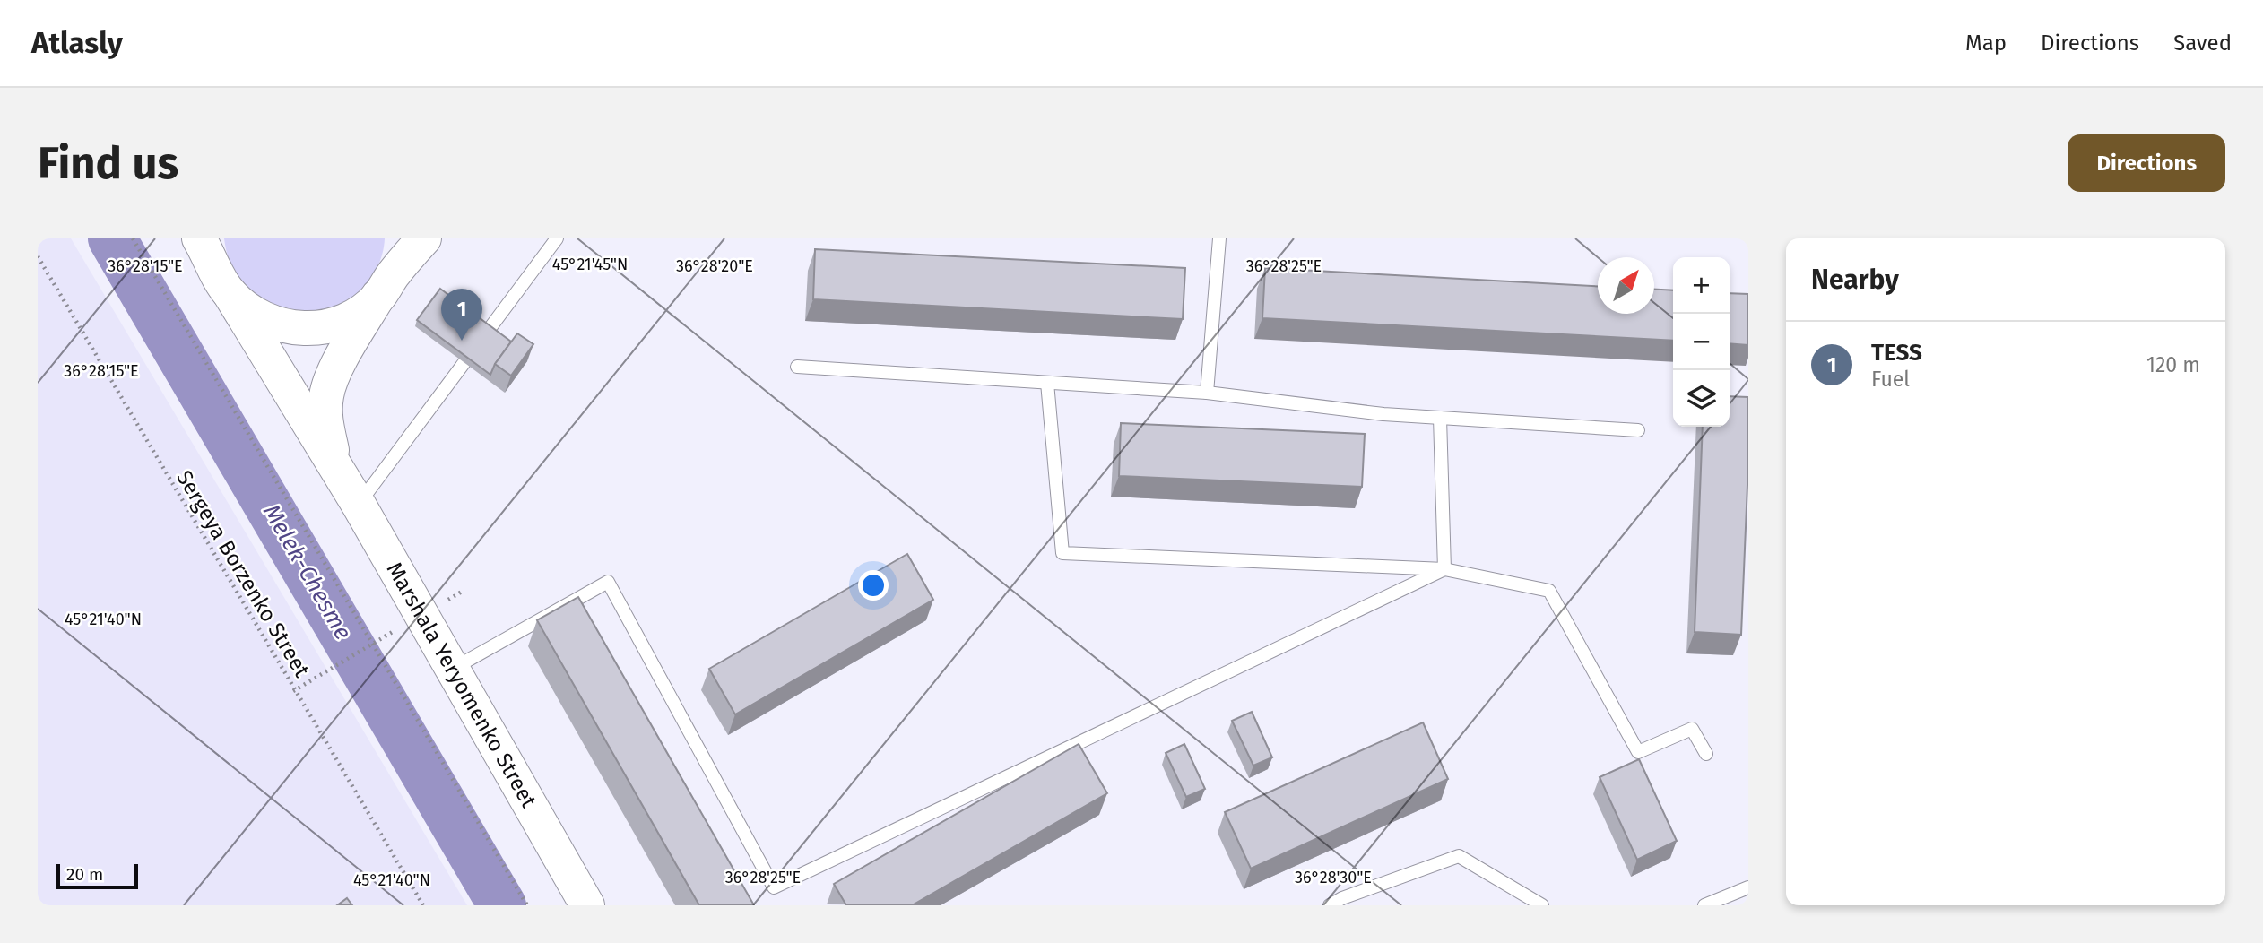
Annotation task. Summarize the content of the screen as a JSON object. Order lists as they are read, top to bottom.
{
  "streets": {
    "main road": ["Marshala Yeryomenko Street"],
    "path": ["Sergeya Borzenko Street"]
  },
  "water": ["Melek-Chesme"],
  "scale_bar": "20 m",
  "north": "top right",
  "page": {
    "header": "Atlasly",
    "nav": ["Map", "Directions", "Saved"],
    "buttons": "Directions",
    "title": "Find us",
    "heading": "Nearby",
    "map_buttons": ["+", "−"],
    "pins": "1",
    "list": [
      {
        "mark": "1",
        "name": "TESS",
        "note": "Fuel",
        "value": "120 m"
      }
    ],
    "scale": "20 m"
  },
  "coordinates": [
    "45°21'45\"N",
    "36°28'20\"E",
    "36°28'25\"E",
    "36°28'15\"E",
    "45°21'40\"N",
    "36°28'30\"E"
  ]
}
